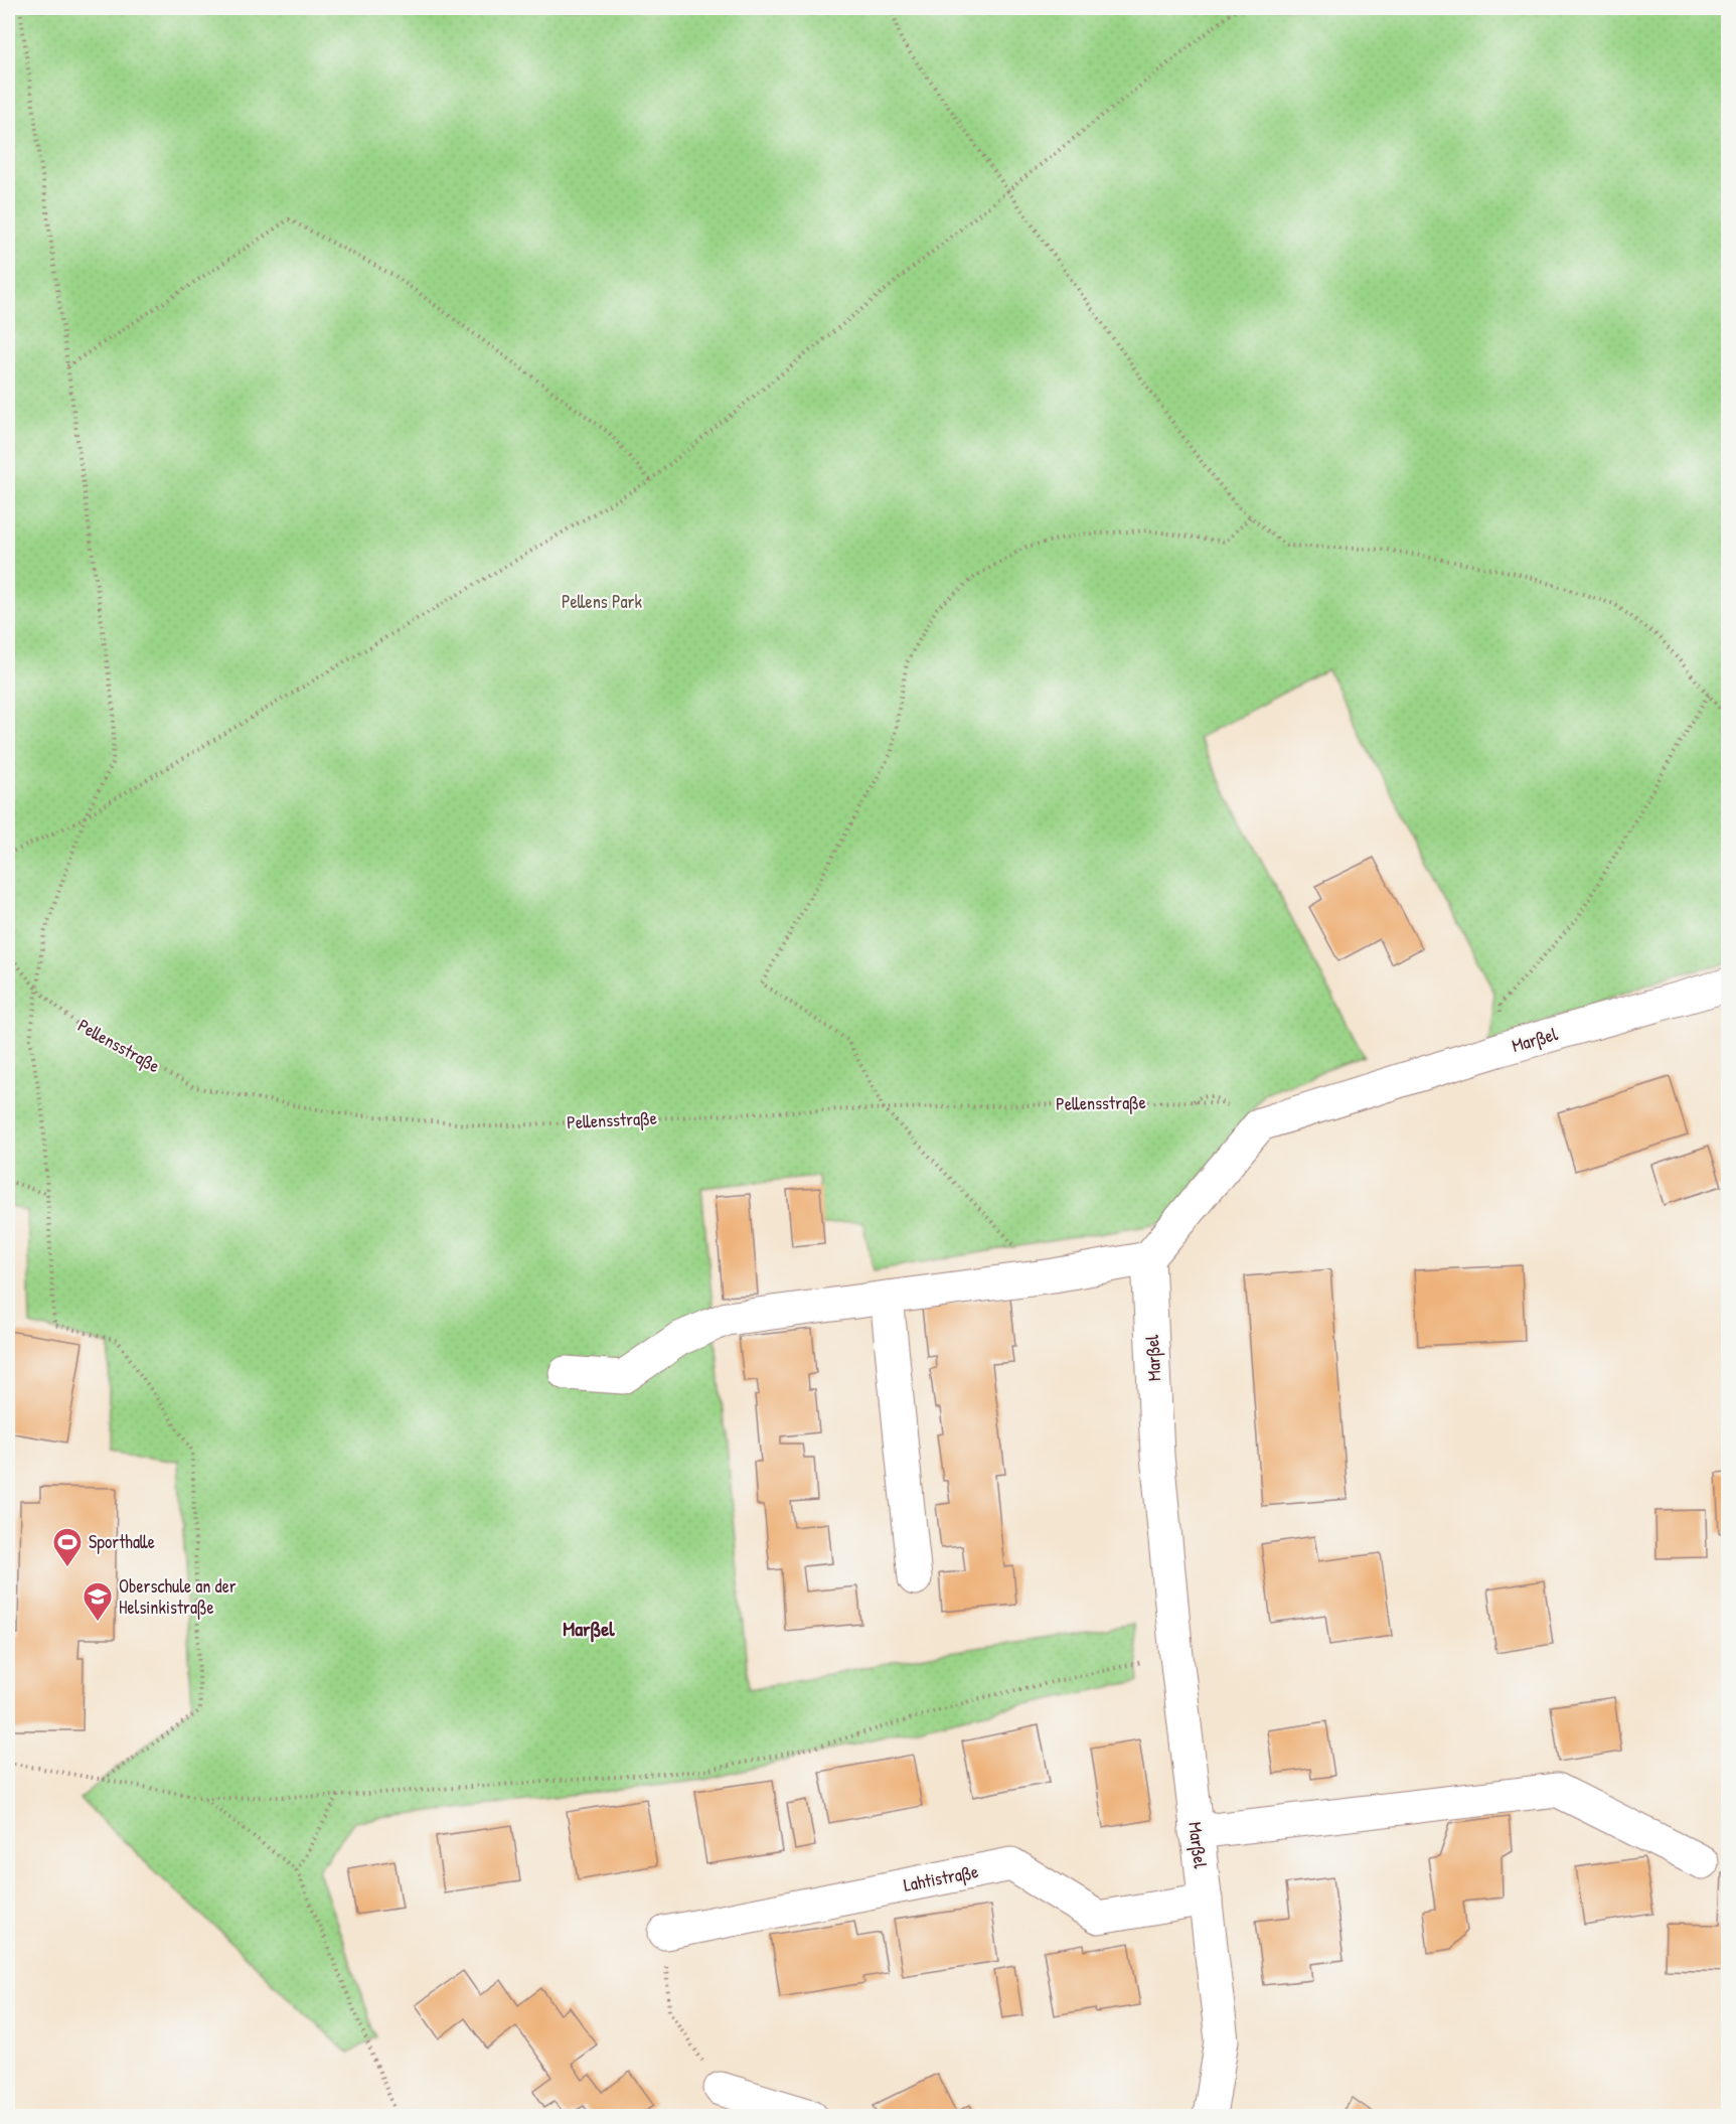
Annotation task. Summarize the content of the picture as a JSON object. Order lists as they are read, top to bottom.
{
  "streets": {
    "street": ["Marßel", "Lahtistraße"],
    "path": ["Pellensstraße"]
  },
  "crossings": [
    ["Marßel", "Pellensstraße"],
    ["Marßel", "Lahtistraße"]
  ],
  "districts": ["Marßel"],
  "parks": ["Pellens Park"],
  "places": {
    "sports": ["Sporthalle"],
    "school or university": ["Oberschule an der Helsinkistraße"]
  }
}
